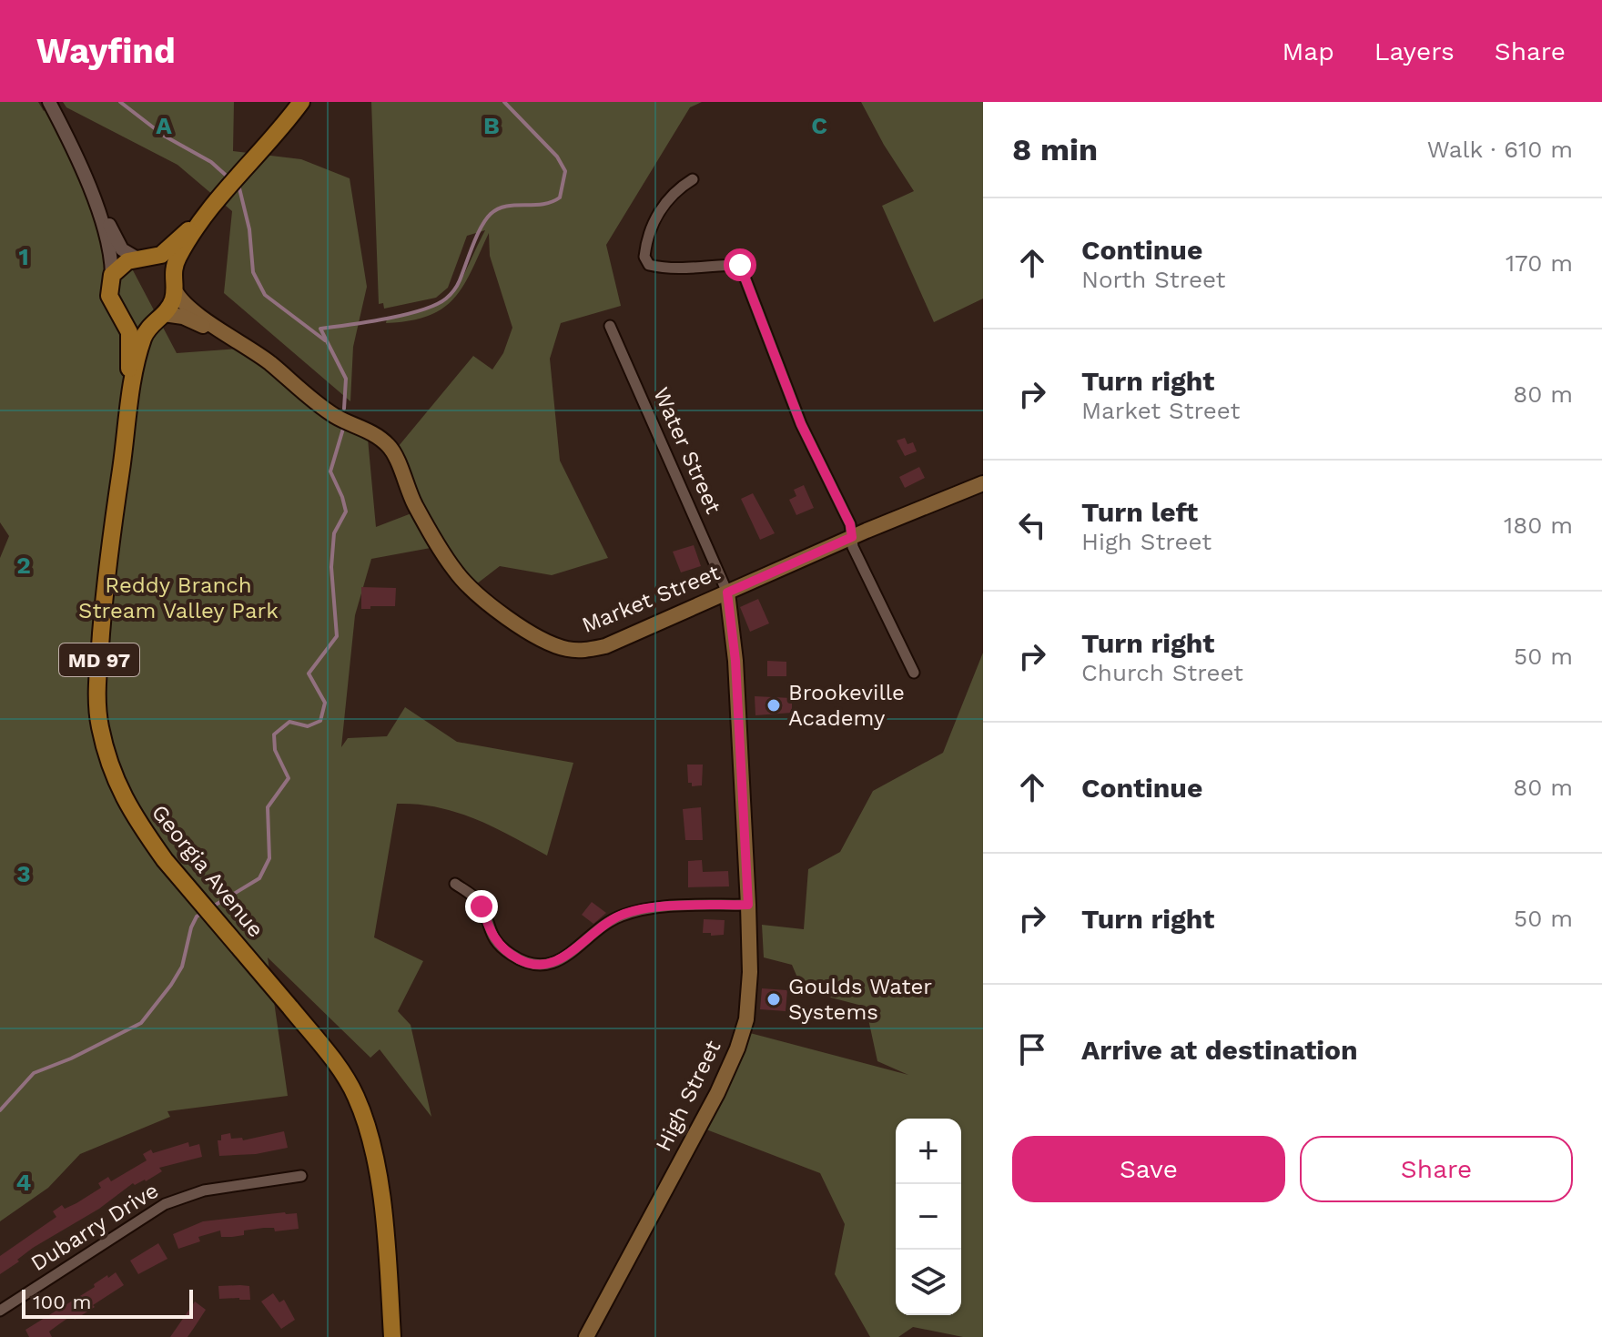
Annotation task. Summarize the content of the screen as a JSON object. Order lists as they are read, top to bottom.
{
  "streets": {
    "main road": [
      "Market Street",
      "MD 97",
      "Georgia Avenue",
      "High Street"
    ],
    "street": ["Water Street", "Dubarry Drive"]
  },
  "crossings": [
    ["Water Street", "Market Street"],
    ["Water Street", "High Street"],
    ["Market Street", "High Street"]
  ],
  "parks": ["Reddy Branch Stream Valley Park"],
  "places": ["Brookeville Academy", "Goulds Water Systems"],
  "scale_bar": "100 m",
  "page": {
    "header": "Wayfind",
    "nav": ["Map", "Layers", "Share"],
    "heading": ["8 min", "Walk · 610 m"],
    "list": [
      ["Continue", "North Street", "170 m"],
      ["Turn right", "Market Street", "80 m"],
      ["Turn left", "High Street", "180 m"],
      ["Turn right", "Church Street", "50 m"],
      ["Continue", "80 m"],
      ["Turn right", "50 m"],
      "Arrive at destination"
    ],
    "buttons": ["Save", "Share"],
    "map_buttons": ["+", "−"],
    "scale": "100 m"
  },
  "grid": {
    "columns": ["A", "B", "C"],
    "rows": [
      "1",
      "2",
      "3",
      "4"
    ]
  }
}
